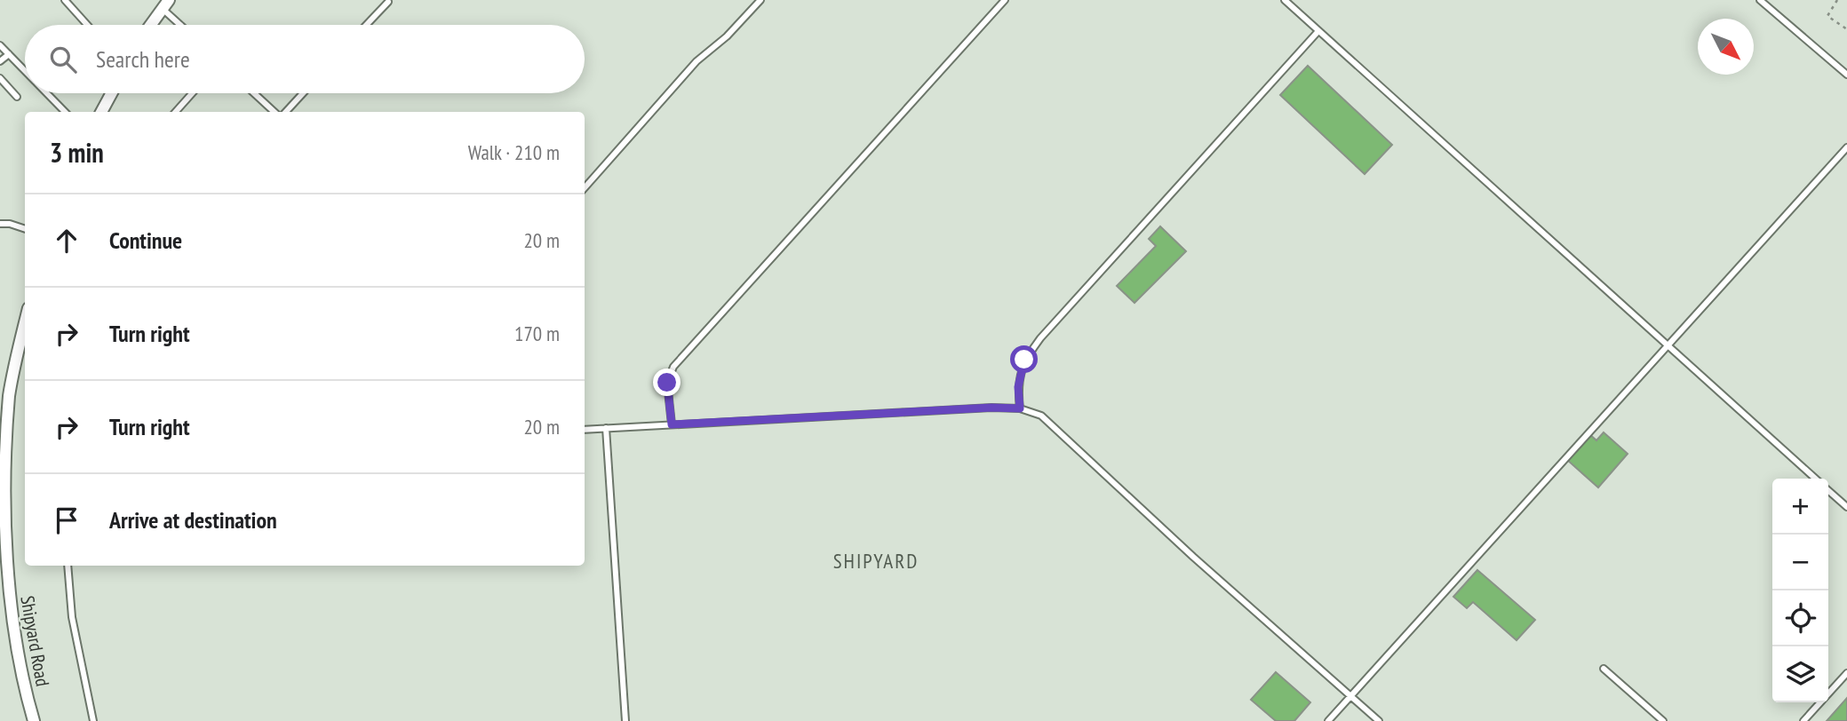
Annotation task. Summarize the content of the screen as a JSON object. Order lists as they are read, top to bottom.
{
  "streets": {
    "street": ["Shipyard Road"]
  },
  "districts": ["SHIPYARD"],
  "north": "bottom right",
  "page": {
    "search": "Search here",
    "heading": ["3 min", "Walk · 210 m"],
    "list": [
      ["Continue", "20 m"],
      ["Turn right", "170 m"],
      ["Turn right", "20 m"],
      "Arrive at destination"
    ],
    "map_buttons": ["+", "−"]
  }
}
